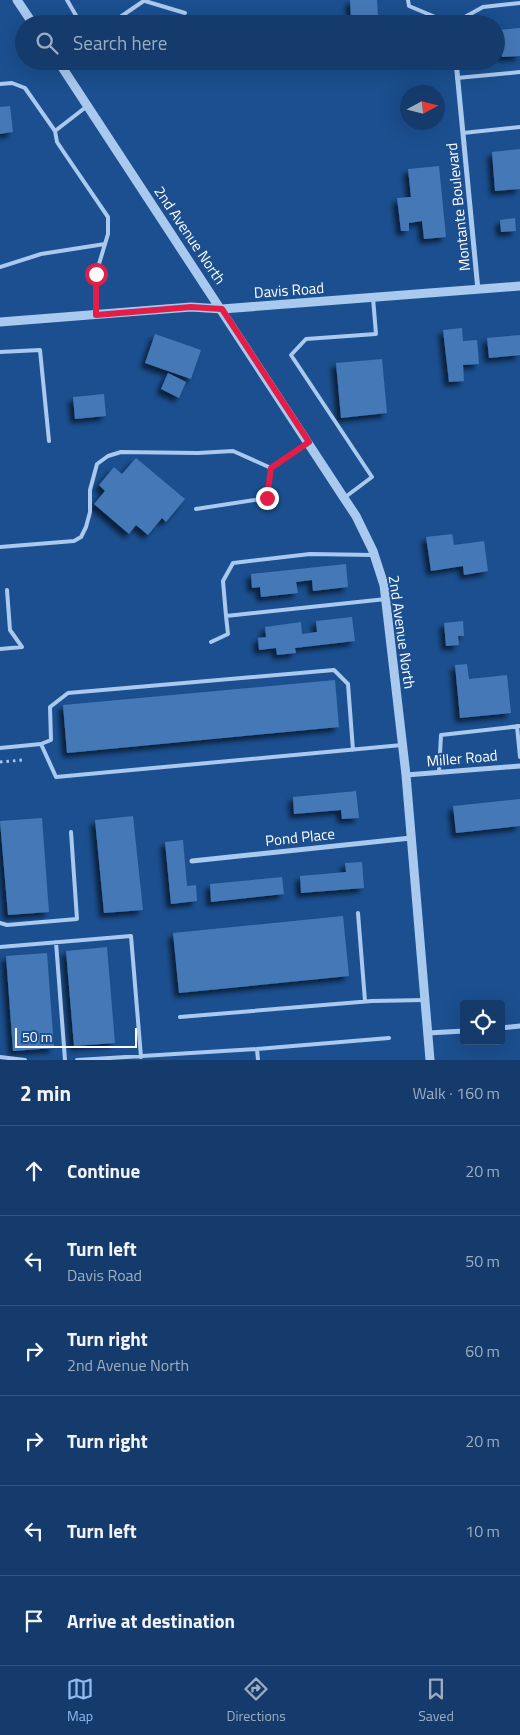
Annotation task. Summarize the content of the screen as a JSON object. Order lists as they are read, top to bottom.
{
  "streets": {
    "street": [
      "Montante Boulevard",
      "2nd Avenue North",
      "Davis Road",
      "Miller Road",
      "Pond Place"
    ]
  },
  "crossings": [
    ["Montante Boulevard", "Davis Road"],
    ["2nd Avenue North", "Davis Road"],
    ["2nd Avenue North", "Miller Road"],
    ["2nd Avenue North", "Pond Place"]
  ],
  "scale_bar": "50 m",
  "north": "right",
  "page": {
    "search": "Search here",
    "scale": "50 m",
    "heading": ["2 min", "Walk · 160 m"],
    "list": [
      ["Continue", "20 m"],
      ["Turn left", "Davis Road", "50 m"],
      ["Turn right", "2nd Avenue North", "60 m"],
      ["Turn right", "20 m"],
      ["Turn left", "10 m"],
      "Arrive at destination"
    ],
    "nav": ["Map", "Directions", "Saved"]
  }
}
